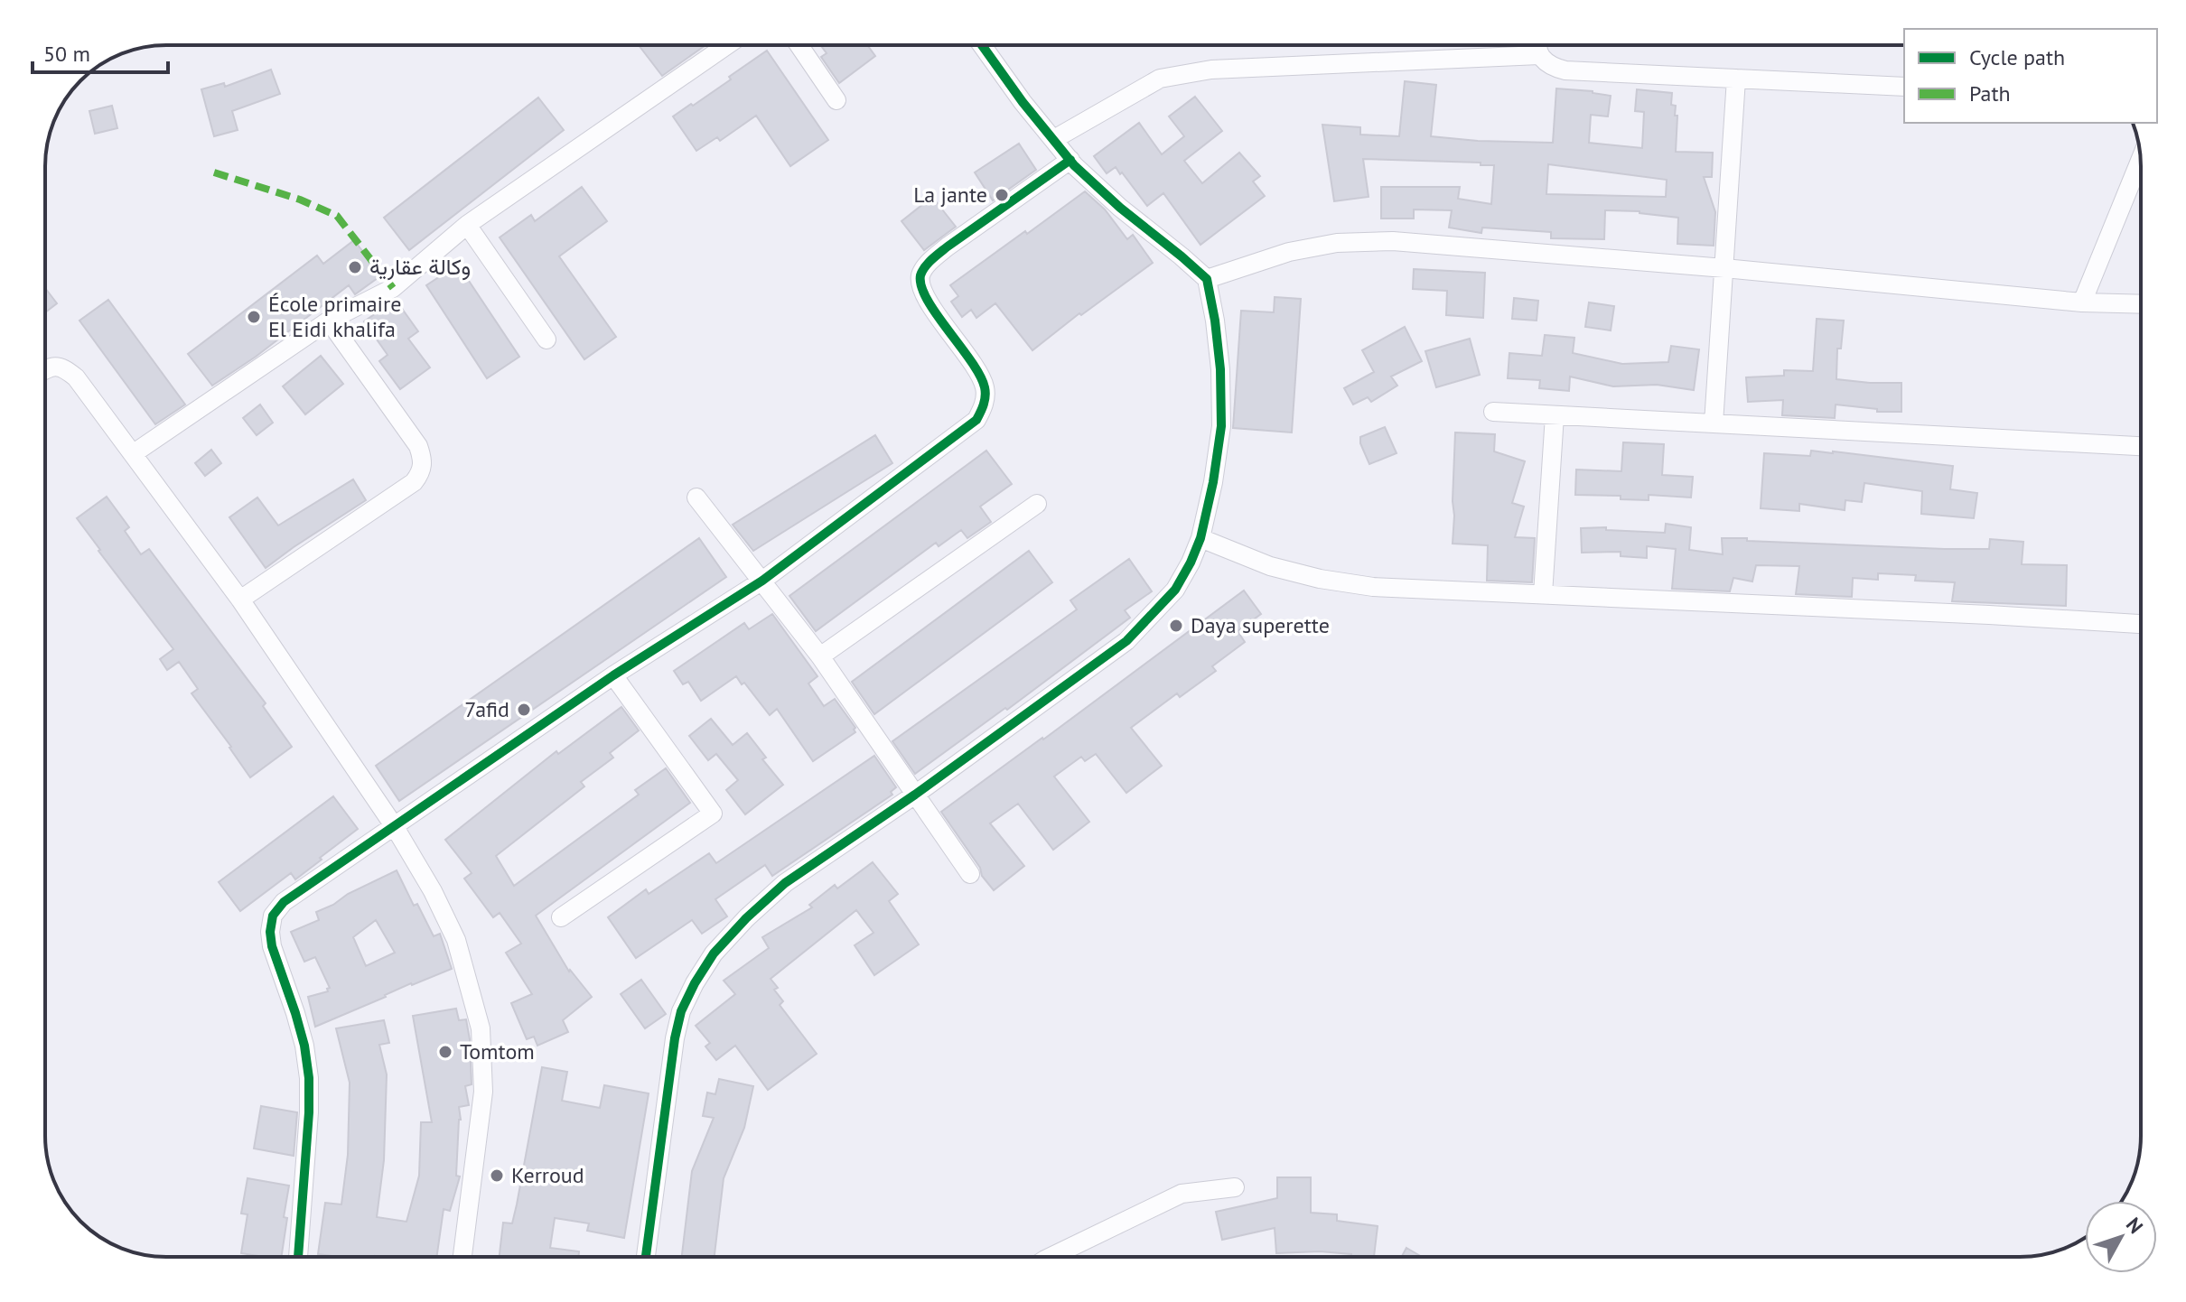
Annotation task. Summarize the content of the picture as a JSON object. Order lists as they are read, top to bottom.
{
  "places": [
    "La jante",
    "وكالة عقارية",
    "École primaire El Eidi khalifa",
    "Daya superette",
    "7afid",
    "Tomtom",
    "Kerroud"
  ],
  "legend": ["Cycle path", "Path"],
  "scale_bar": "50 m",
  "north": "top right"
}
